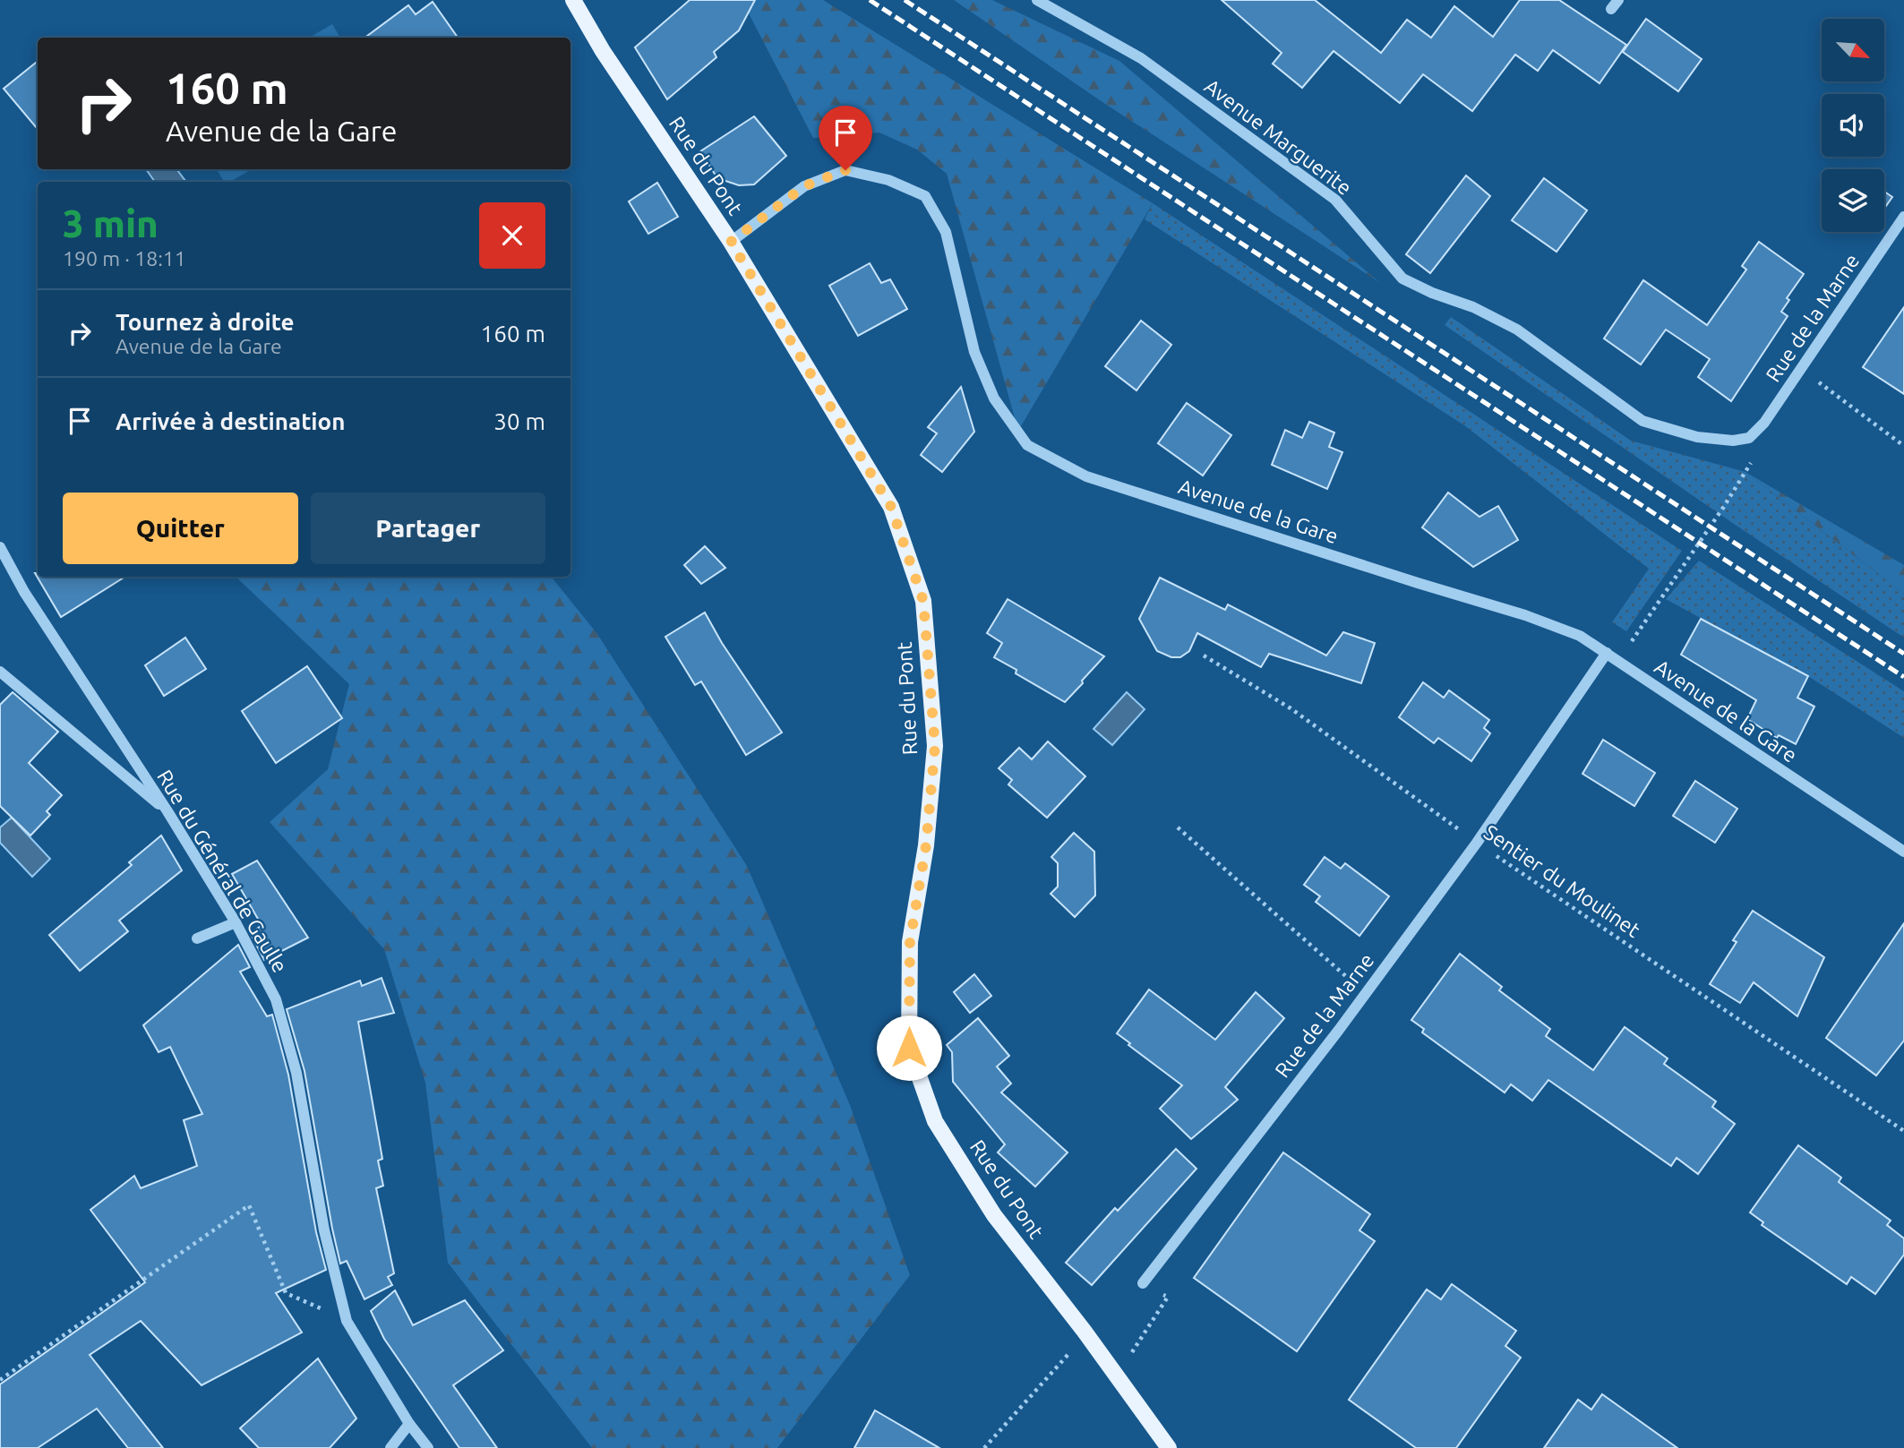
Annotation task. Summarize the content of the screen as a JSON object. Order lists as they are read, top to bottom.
{
  "streets": {
    "main road": ["Rue du Pont"],
    "street": [
      "Avenue Marguerite",
      "Rue de la Marne",
      "Avenue de la Gare",
      "Rue du Général de Gaulle"
    ],
    "path": ["Sentier du Moulinet"]
  },
  "crossings": [
    ["Avenue Marguerite", "Rue de la Marne"],
    ["Rue du Pont", "Avenue de la Gare"],
    ["Rue de la Marne", "Avenue de la Gare"],
    ["Rue de la Marne", "Sentier du Moulinet"]
  ],
  "north": "bottom right",
  "page": {
    "turn": ["160 m", "Avenue de la Gare"],
    "heading": ["3 min", "190 m · 18:11"],
    "list": [
      {
        "name": "Tournez à droite",
        "note": "Avenue de la Gare",
        "value": "160 m"
      },
      {
        "name": "Arrivée à destination",
        "value": "30 m"
      }
    ],
    "buttons": ["Quitter", "Partager"]
  }
}
